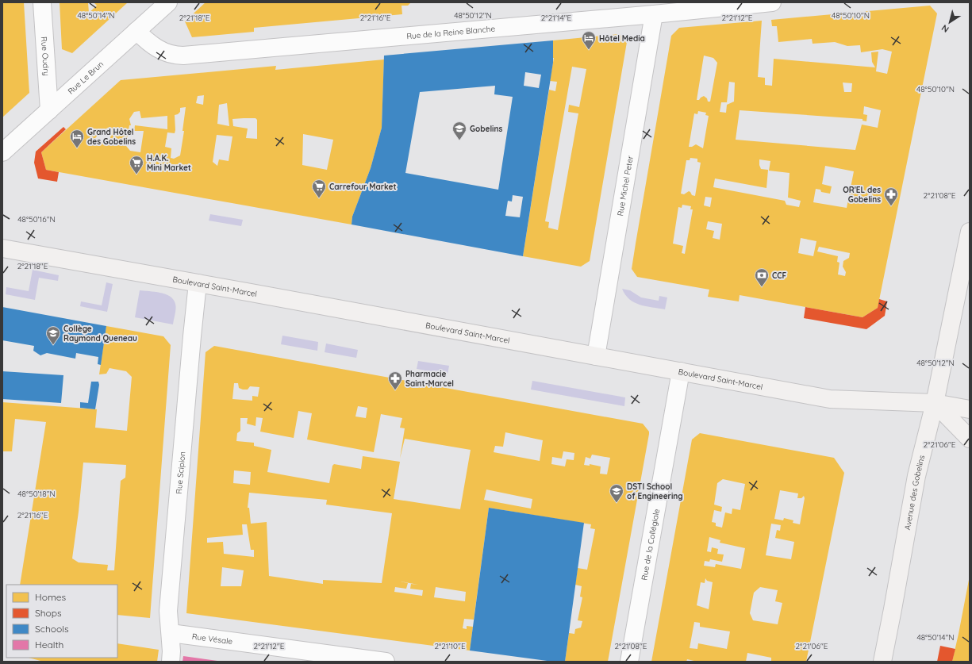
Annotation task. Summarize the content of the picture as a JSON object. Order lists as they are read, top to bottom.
{
  "streets": {
    "main road": ["Boulevard Saint-Marcel", "Avenue des Gobelins"],
    "street": [
      "Rue de la Reine Blanche",
      "Rue Oudry",
      "Rue Le Brun",
      "Rue Michel Peter",
      "Rue Scipion",
      "Rue de la Collégiale",
      "Rue Vésale"
    ]
  },
  "crossings": [
    ["Rue de la Reine Blanche", "Rue Le Brun"],
    ["Rue de la Reine Blanche", "Rue Michel Peter"],
    ["Rue Oudry", "Rue Le Brun"],
    ["Rue Michel Peter", "Boulevard Saint-Marcel"],
    ["Boulevard Saint-Marcel", "Rue Scipion"],
    ["Boulevard Saint-Marcel", "Avenue des Gobelins"],
    ["Boulevard Saint-Marcel", "Rue de la Collégiale"],
    ["Rue Scipion", "Rue Vésale"]
  ],
  "places": {
    "hotel": ["Hôtel Media", "Grand Hôtel des Gobelins"],
    "school or university": ["Gobelins", "Collège Raymond Queneau", "DSTI School of Engineering"],
    "supermarket": ["H.A.K. Mini Market", "Carrefour Market"],
    "pharmacy": ["OR'EL des Gobelins", "Pharmacie Saint-Marcel"],
    "bank": ["CCF"]
  },
  "legend": [
    "Homes",
    "Shops",
    "Schools",
    "Health"
  ],
  "north": "bottom left",
  "coordinates": [
    "48°50'14\"N",
    "48°50'12\"N",
    "48°50'10\"N",
    "2°21'12\"E",
    "2°21'18\"E",
    "2°21'16\"E",
    "2°21'14\"E",
    "2°21'08\"E",
    "48°50'16\"N",
    "2°21'06\"E",
    "48°50'18\"N",
    "2°21'10\"E"
  ]
}
